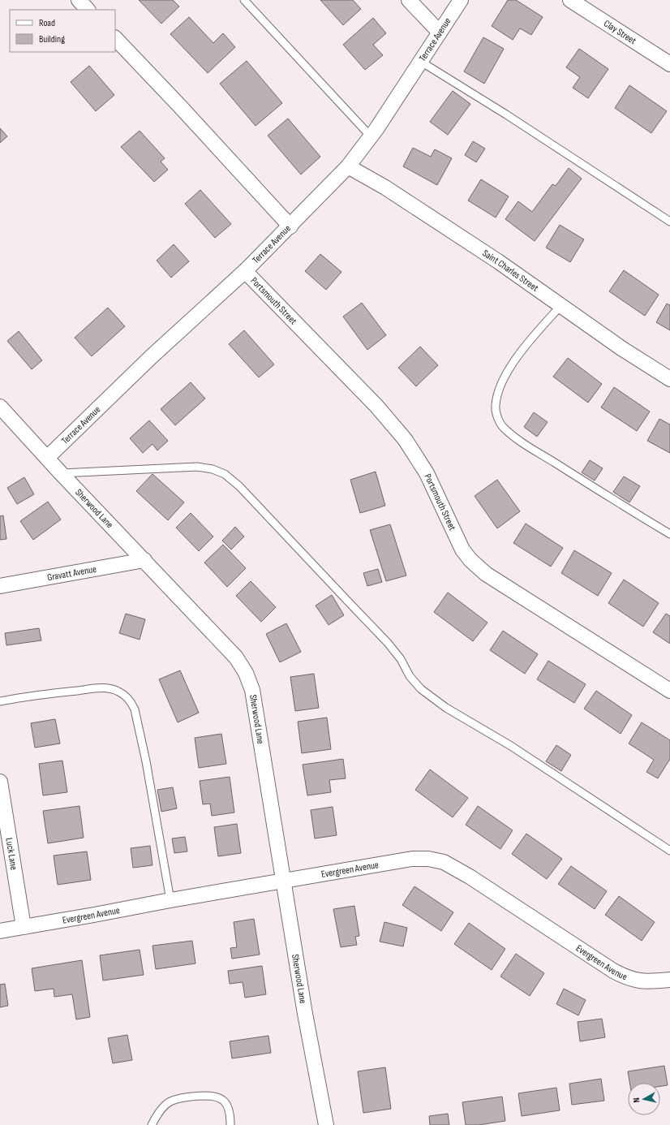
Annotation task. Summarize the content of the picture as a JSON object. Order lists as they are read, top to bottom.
{
  "streets": {
    "street": [
      "Clay Street",
      "Terrace Avenue",
      "Saint Charles Street",
      "Portsmouth Street",
      "Sherwood Lane",
      "Gravatt Avenue",
      "Luck Lane",
      "Evergreen Avenue"
    ]
  },
  "crossings": [
    ["Terrace Avenue", "Saint Charles Street"],
    ["Terrace Avenue", "Portsmouth Street"],
    ["Terrace Avenue", "Sherwood Lane"],
    ["Sherwood Lane", "Gravatt Avenue"],
    ["Sherwood Lane", "Evergreen Avenue"],
    ["Luck Lane", "Evergreen Avenue"]
  ],
  "legend": ["Road", "Building"],
  "north": "left"
}
